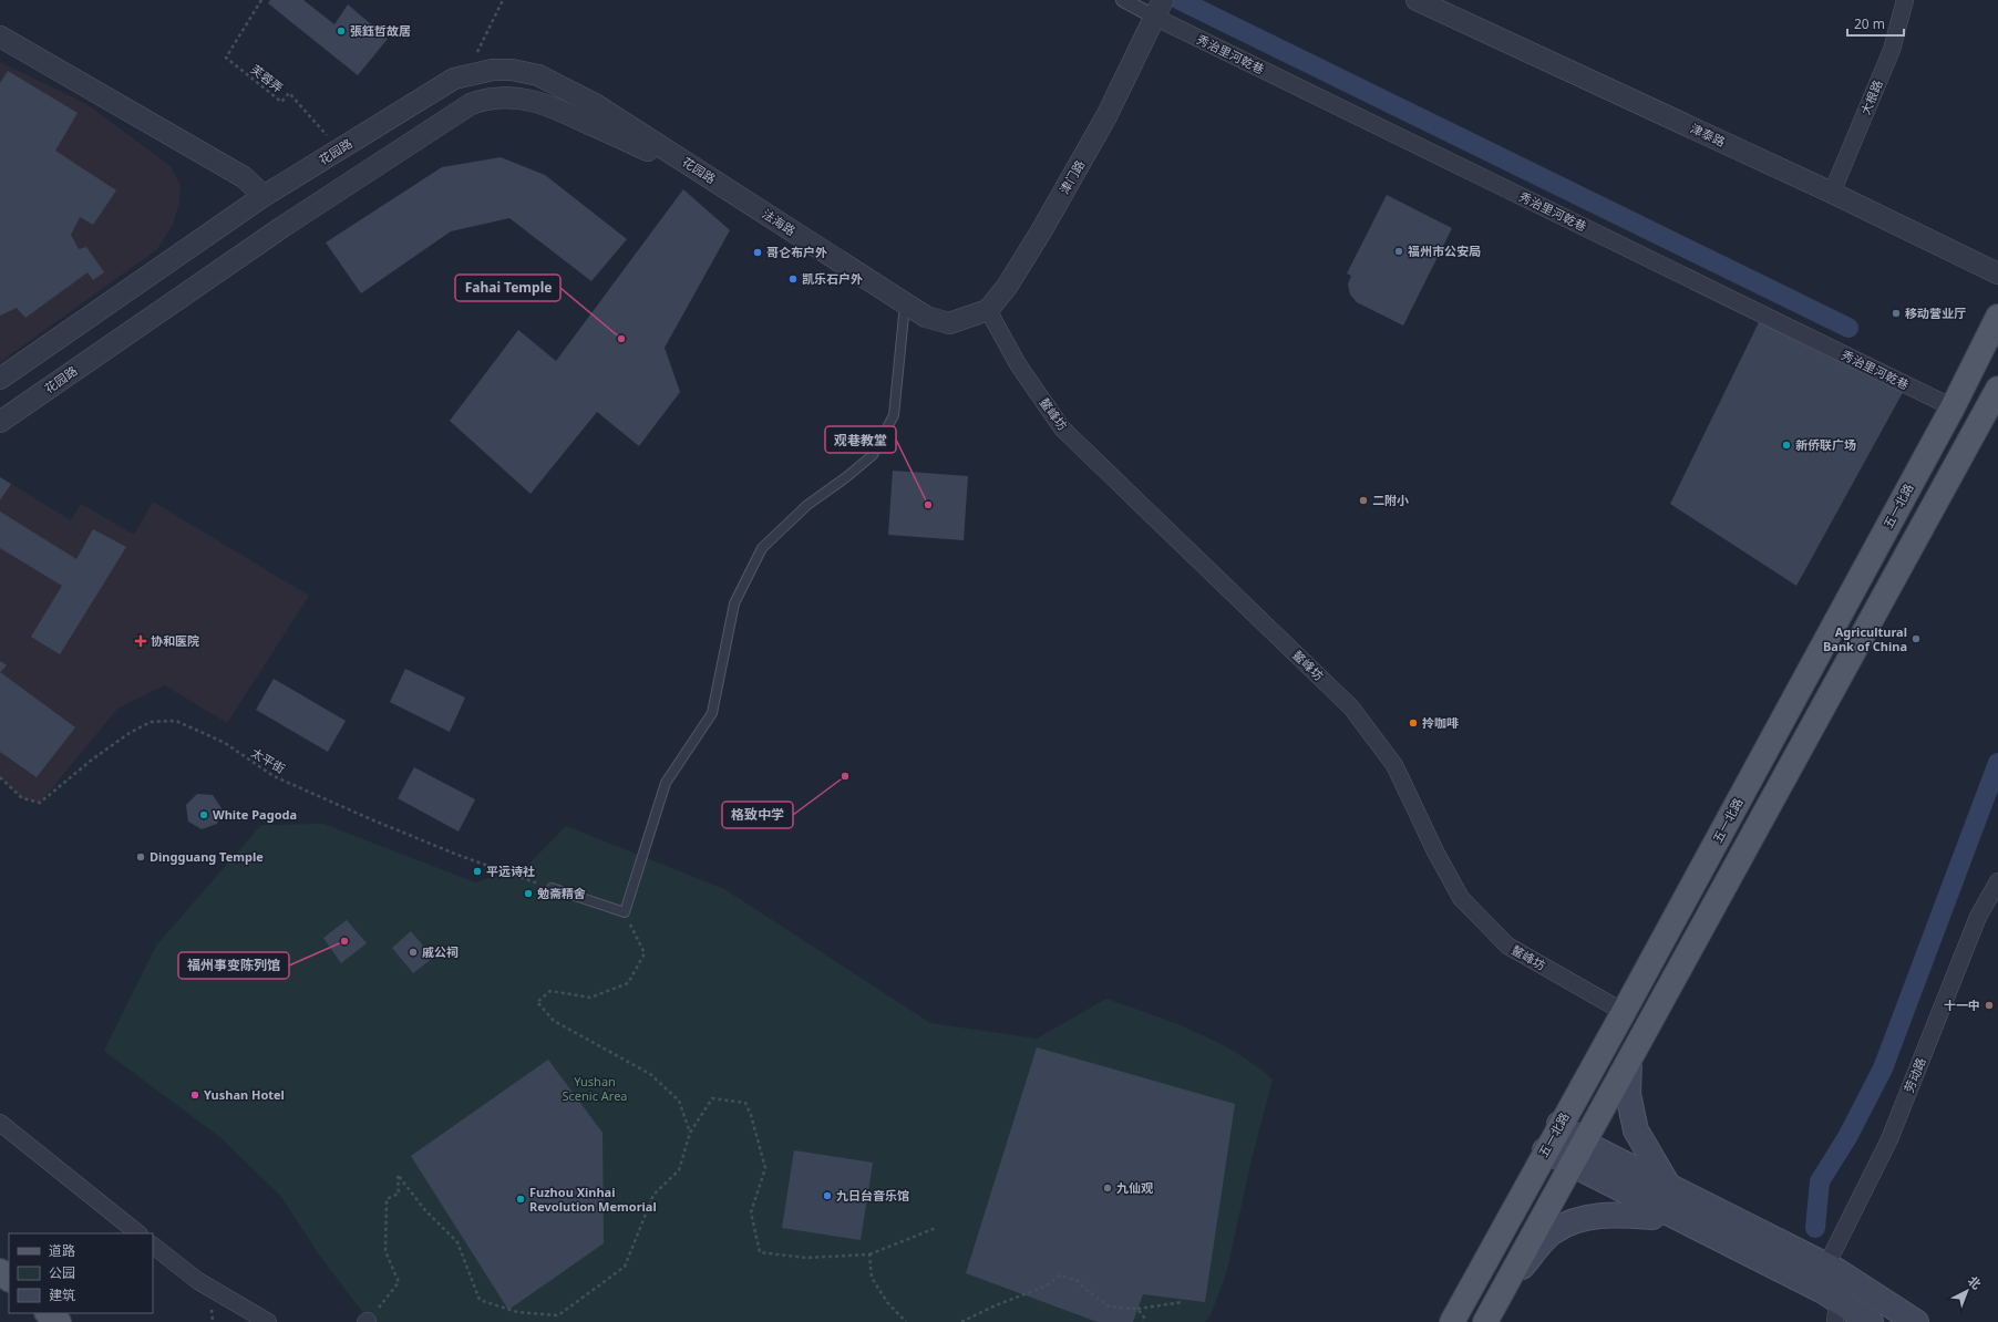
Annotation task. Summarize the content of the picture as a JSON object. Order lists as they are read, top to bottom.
{
  "streets": {
    "main road": ["五一北路"],
    "street": [
      "秀治里河乾巷",
      "大根路",
      "津泰路",
      "花园路",
      "津门路",
      "法海路",
      "鳌峰坊",
      "劳动路"
    ],
    "path": ["芙蓉弄", "太平街"]
  },
  "crossings": [
    ["秀治里河乾巷", "津门路"],
    ["秀治里河乾巷", "五一北路"],
    ["芙蓉弄", "花园路"],
    ["大根路", "津泰路"],
    ["花园路", "法海路"],
    ["津门路", "法海路"],
    ["津门路", "鳌峰坊"],
    ["法海路", "鳌峰坊"],
    ["鳌峰坊", "五一北路"]
  ],
  "parks": ["Yushan Scenic Area"],
  "places": {
    "other": [
      "張鈺哲故居",
      "福州市公安局",
      "哥仑布户外",
      "凯乐石户外",
      "移动营业厅",
      "Fahai Temple",
      "新侨联广场",
      "二附小",
      "观巷教堂",
      "Agricultural Bank of China",
      "拎咖啡",
      "格致中学",
      "White Pagoda",
      "Dingguang Temple",
      "平远诗社",
      "勉斋精舍",
      "福州事变陈列馆",
      "戚公祠",
      "十一中",
      "Yushan Hotel",
      "九仙观",
      "九日台音乐馆",
      "Fuzhou Xinhai Revolution Memorial"
    ],
    "health": ["协和医院"]
  },
  "legend": ["道路", "公园", "建筑"],
  "scale_bar": "20 m",
  "north": "top right"
}
